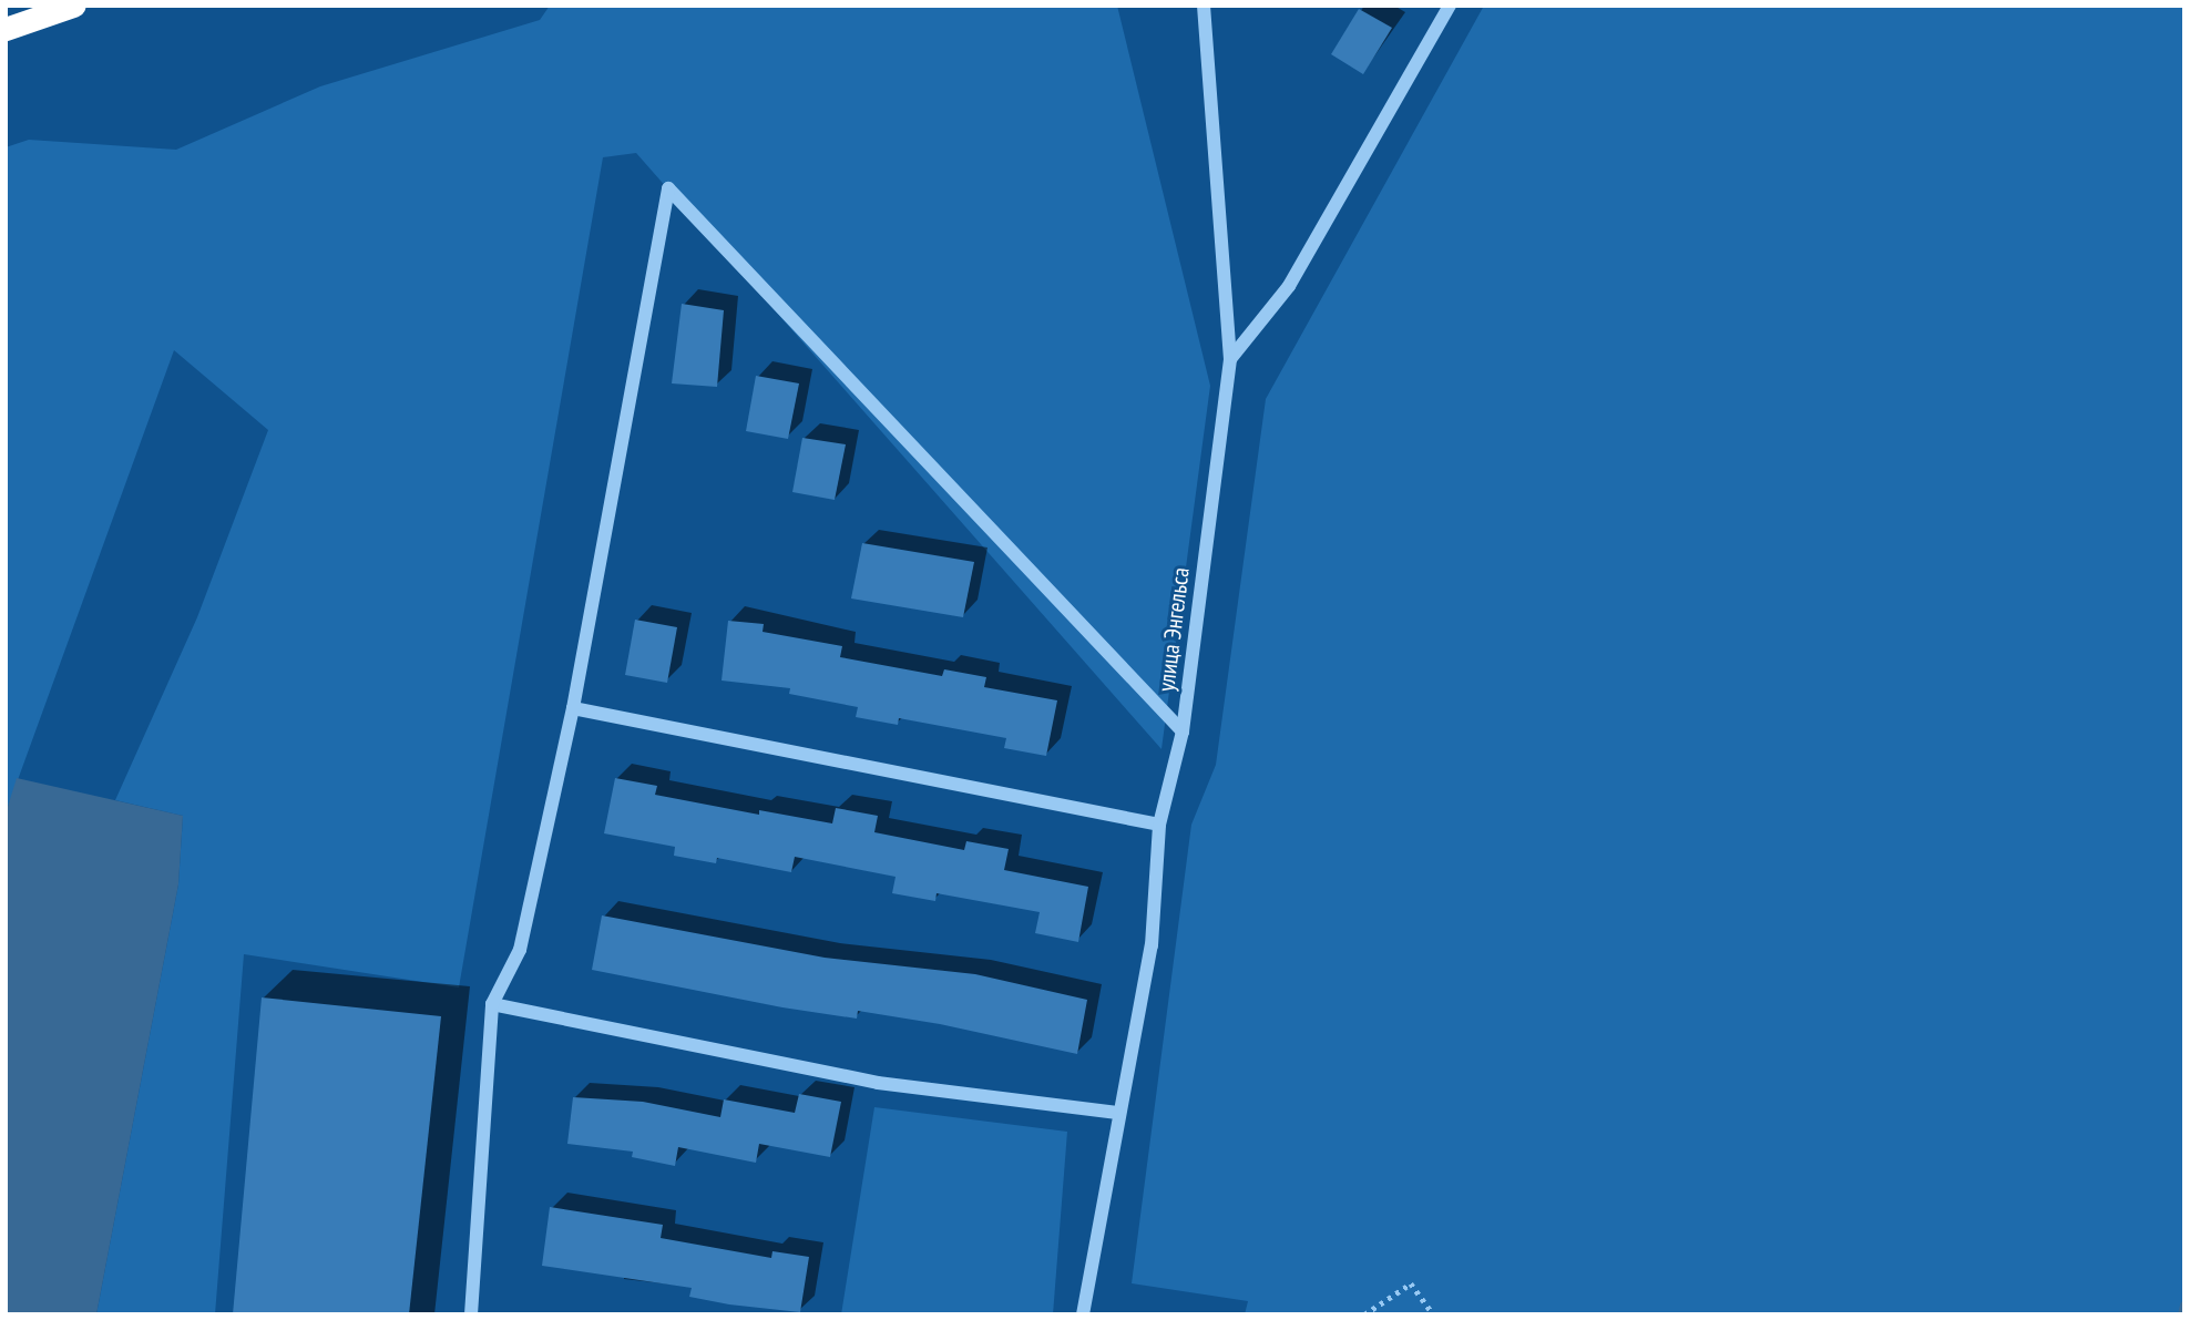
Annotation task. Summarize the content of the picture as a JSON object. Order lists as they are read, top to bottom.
{
  "streets": {
    "lane": ["улица Энгельса"]
  }
}
